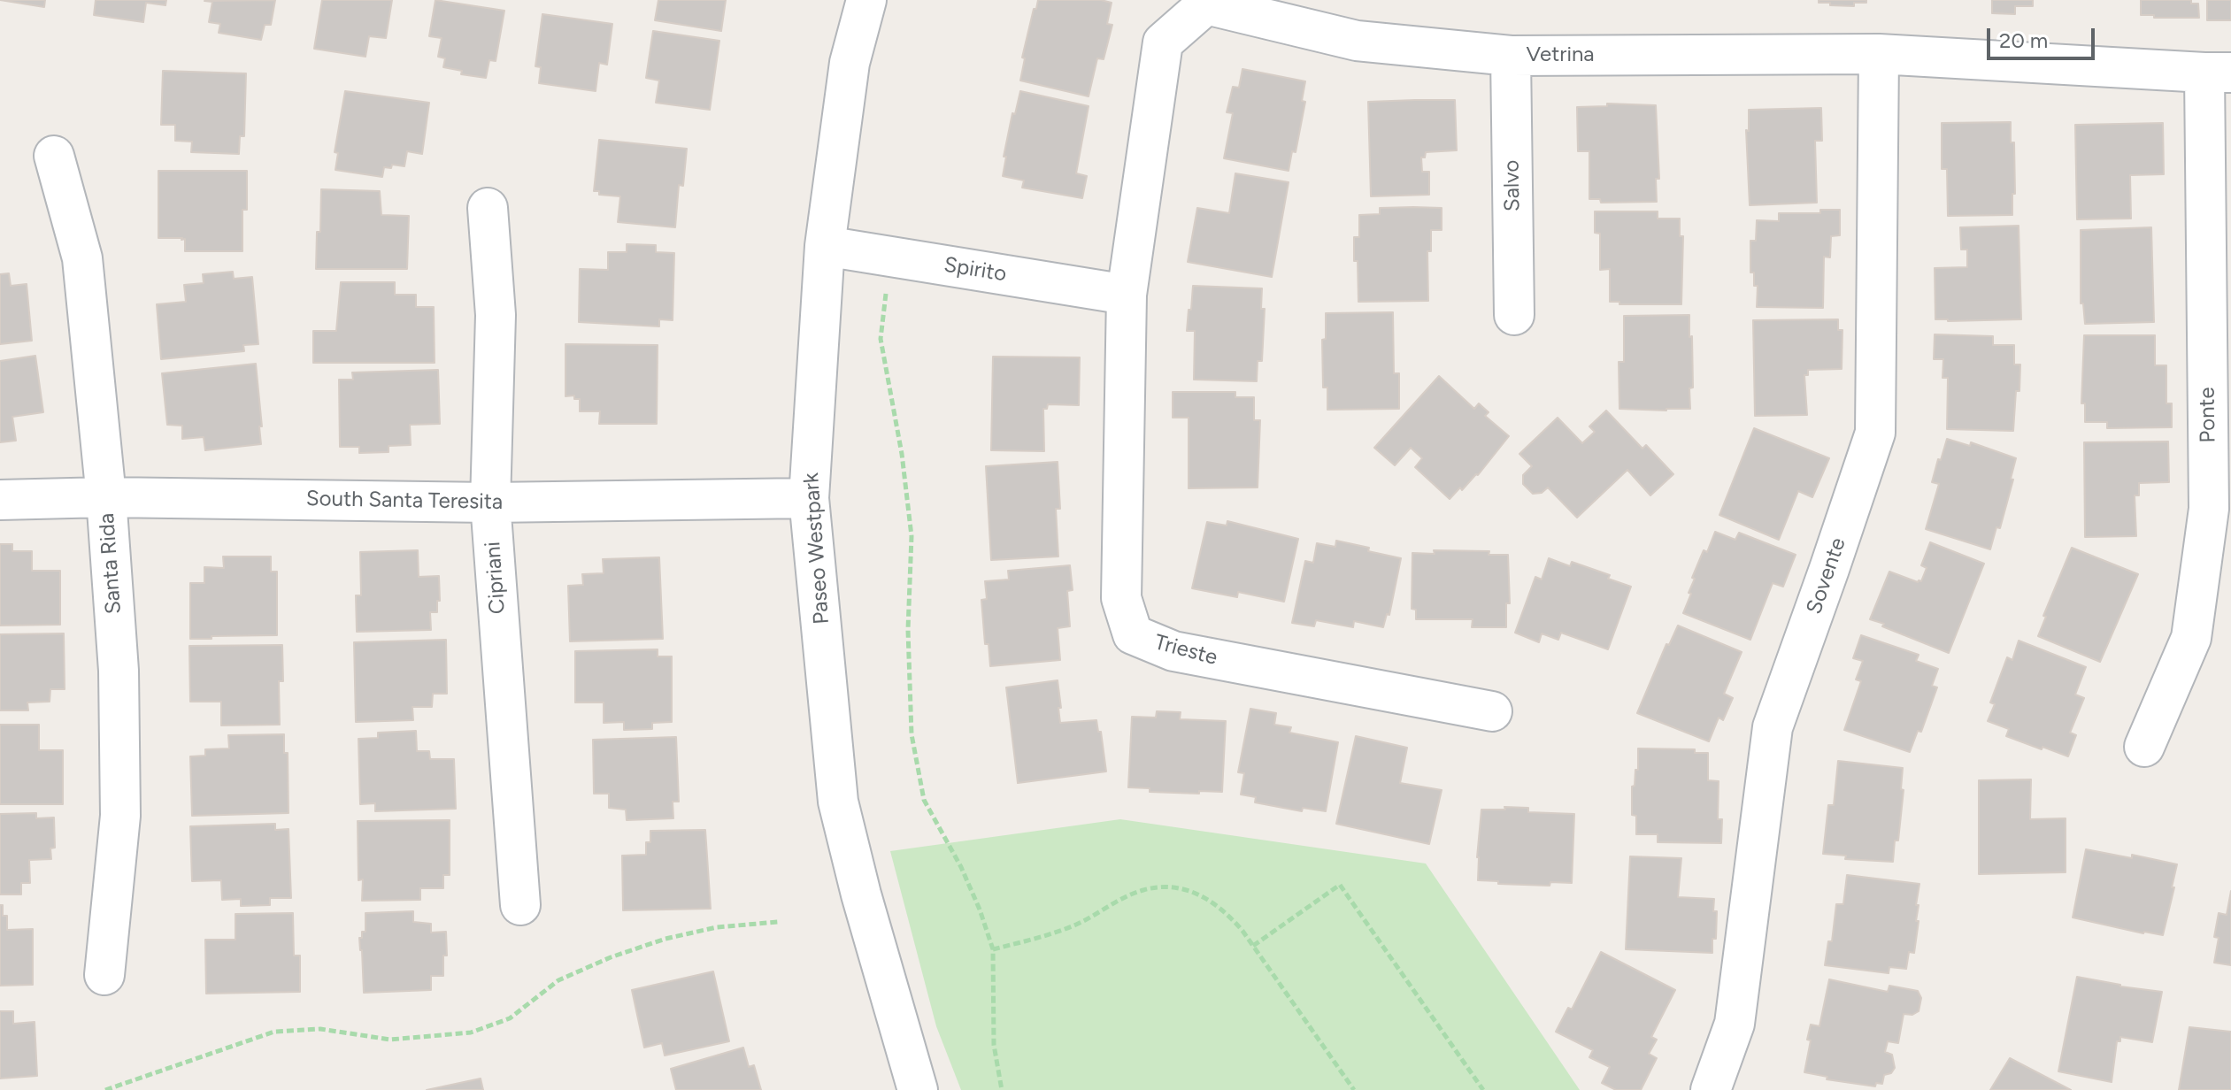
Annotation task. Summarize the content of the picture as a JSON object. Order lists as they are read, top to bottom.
{
  "streets": {
    "street": [
      "Vetrina",
      "Salvo",
      "Spirito",
      "Ponte",
      "South Santa Teresita",
      "Paseo Westpark",
      "Santa Rida",
      "Sovente",
      "Cipriani",
      "Trieste"
    ]
  },
  "crossings": [
    ["Vetrina", "Salvo"],
    ["Vetrina", "Spirito"],
    ["Vetrina", "Ponte"],
    ["Vetrina", "Sovente"],
    ["Vetrina", "Trieste"],
    ["Spirito", "Paseo Westpark"],
    ["Spirito", "Trieste"],
    ["South Santa Teresita", "Paseo Westpark"],
    ["South Santa Teresita", "Santa Rida"],
    ["South Santa Teresita", "Cipriani"]
  ],
  "scale_bar": "20 m"
}
